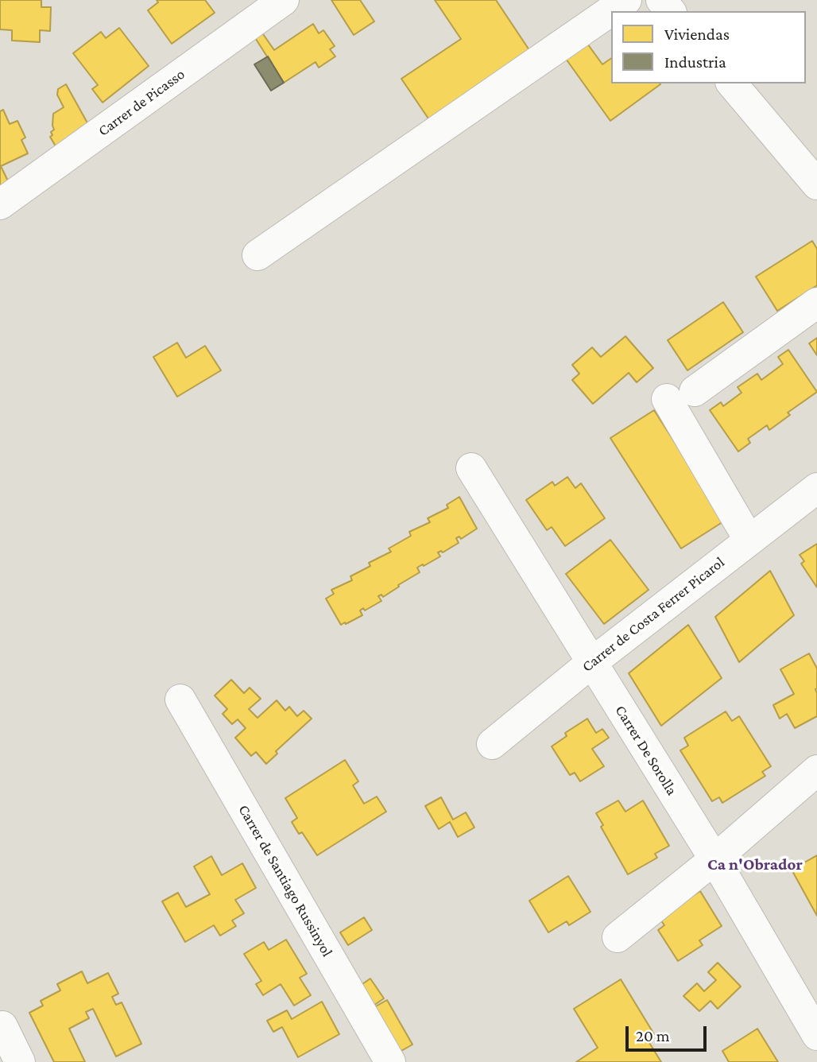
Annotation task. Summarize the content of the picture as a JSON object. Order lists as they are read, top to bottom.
{
  "streets": {
    "street": [
      "Carrer de Picasso",
      "Carrer de Costa Ferrer Picarol",
      "Carrer De Sorolla",
      "Carrer de Santiago Russinyol"
    ]
  },
  "crossings": [
    ["Carrer de Costa Ferrer Picarol", "Carrer De Sorolla"]
  ],
  "districts": ["Ca n'Obrador"],
  "legend": ["Viviendas", "Industria"],
  "scale_bar": "20 m"
}
